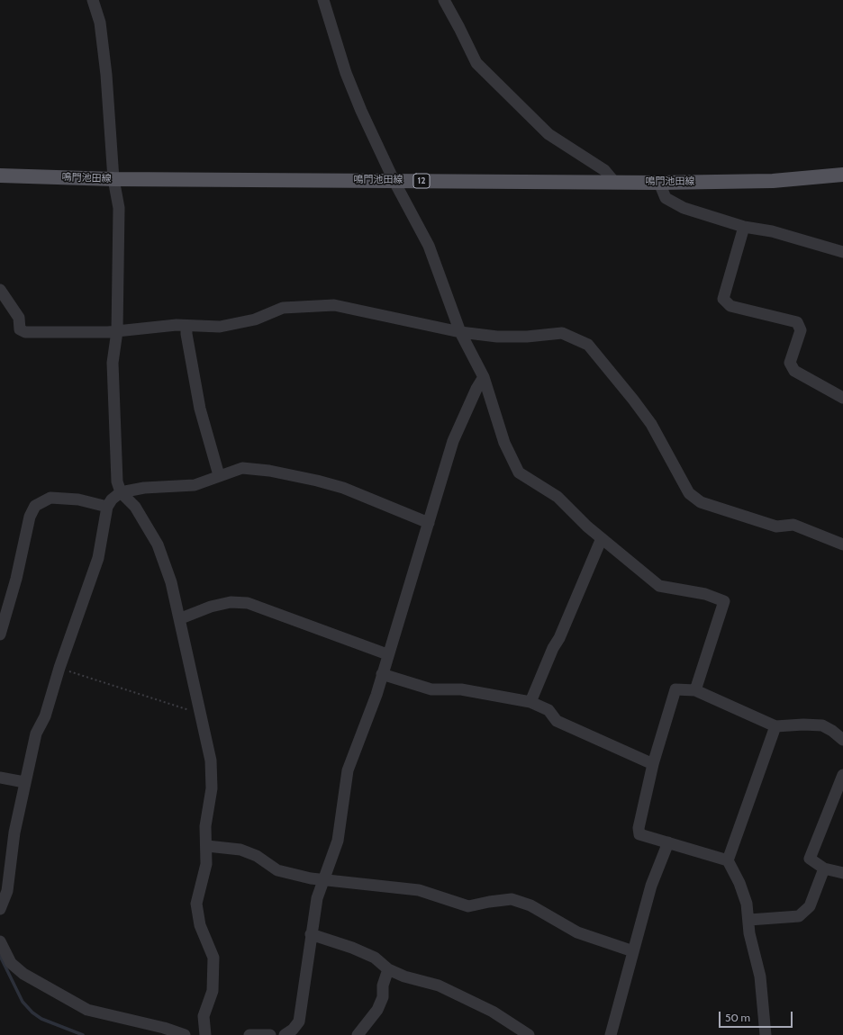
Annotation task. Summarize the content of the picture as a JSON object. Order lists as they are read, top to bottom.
{
  "streets": {
    "main road": ["鳴門池田線", "12"]
  },
  "scale_bar": "50 m"
}
